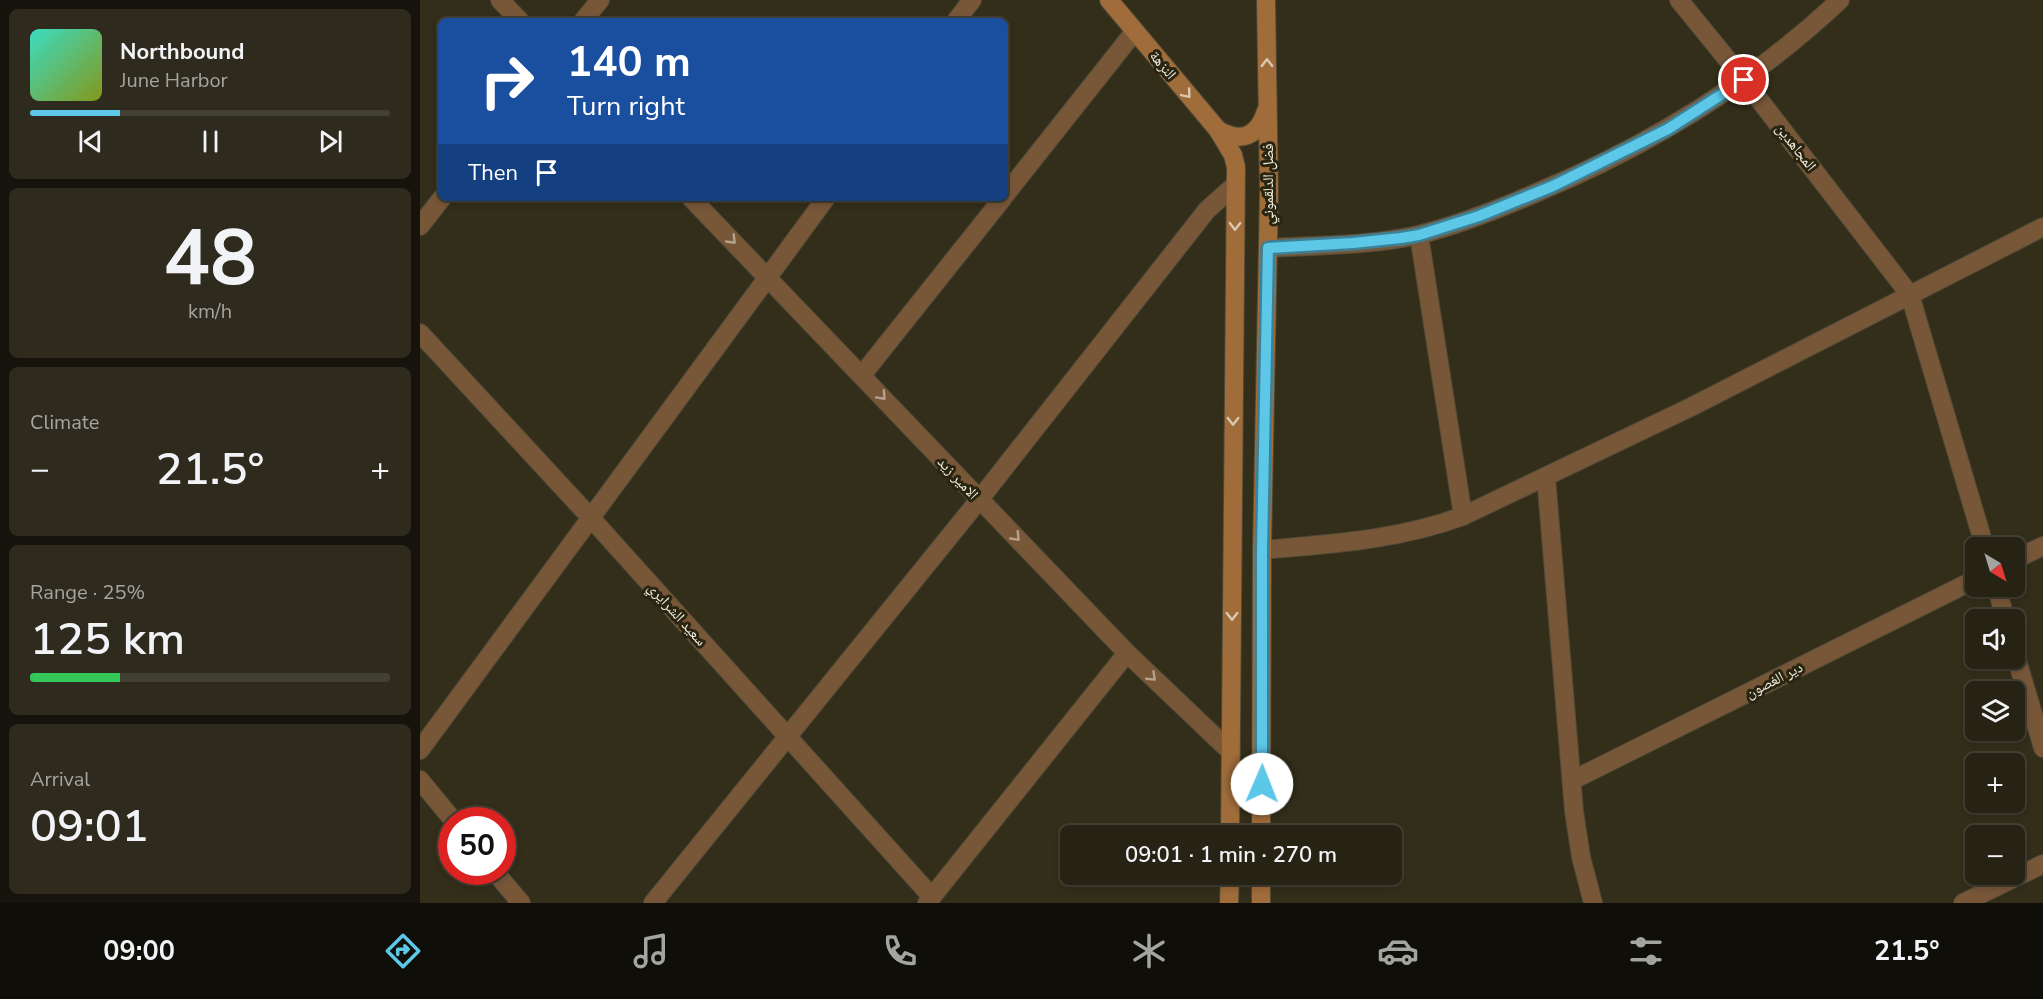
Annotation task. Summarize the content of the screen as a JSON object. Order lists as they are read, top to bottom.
{
  "streets": {
    "main road": ["النزهة", "فضل الدلقموني"],
    "street": [
      "المجاهدين",
      "الامير زيد",
      "سعيد الشرايري",
      "دير الغصون"
    ]
  },
  "crossings": [
    ["النزهة", "الامير زيد"]
  ],
  "one_way": ["النزهة", "الامير زيد"],
  "north": "bottom right",
  "page": {
    "turn": ["140 m", "Turn right"],
    "song": ["Northbound", "June Harbor"],
    "then": "Then",
    "tile": [
      ["48", "km/h"],
      "Climate",
      ["Range · 25%", "125 km"],
      ["Arrival", "09:01"]
    ],
    "heat": ["−", "21.5°", "+"],
    "map_buttons": ["+", "−"],
    "limit": "50",
    "trip": "09:01 · 1 min · 270 m",
    "tabs": ["09:00", "21.5°"]
  }
}
